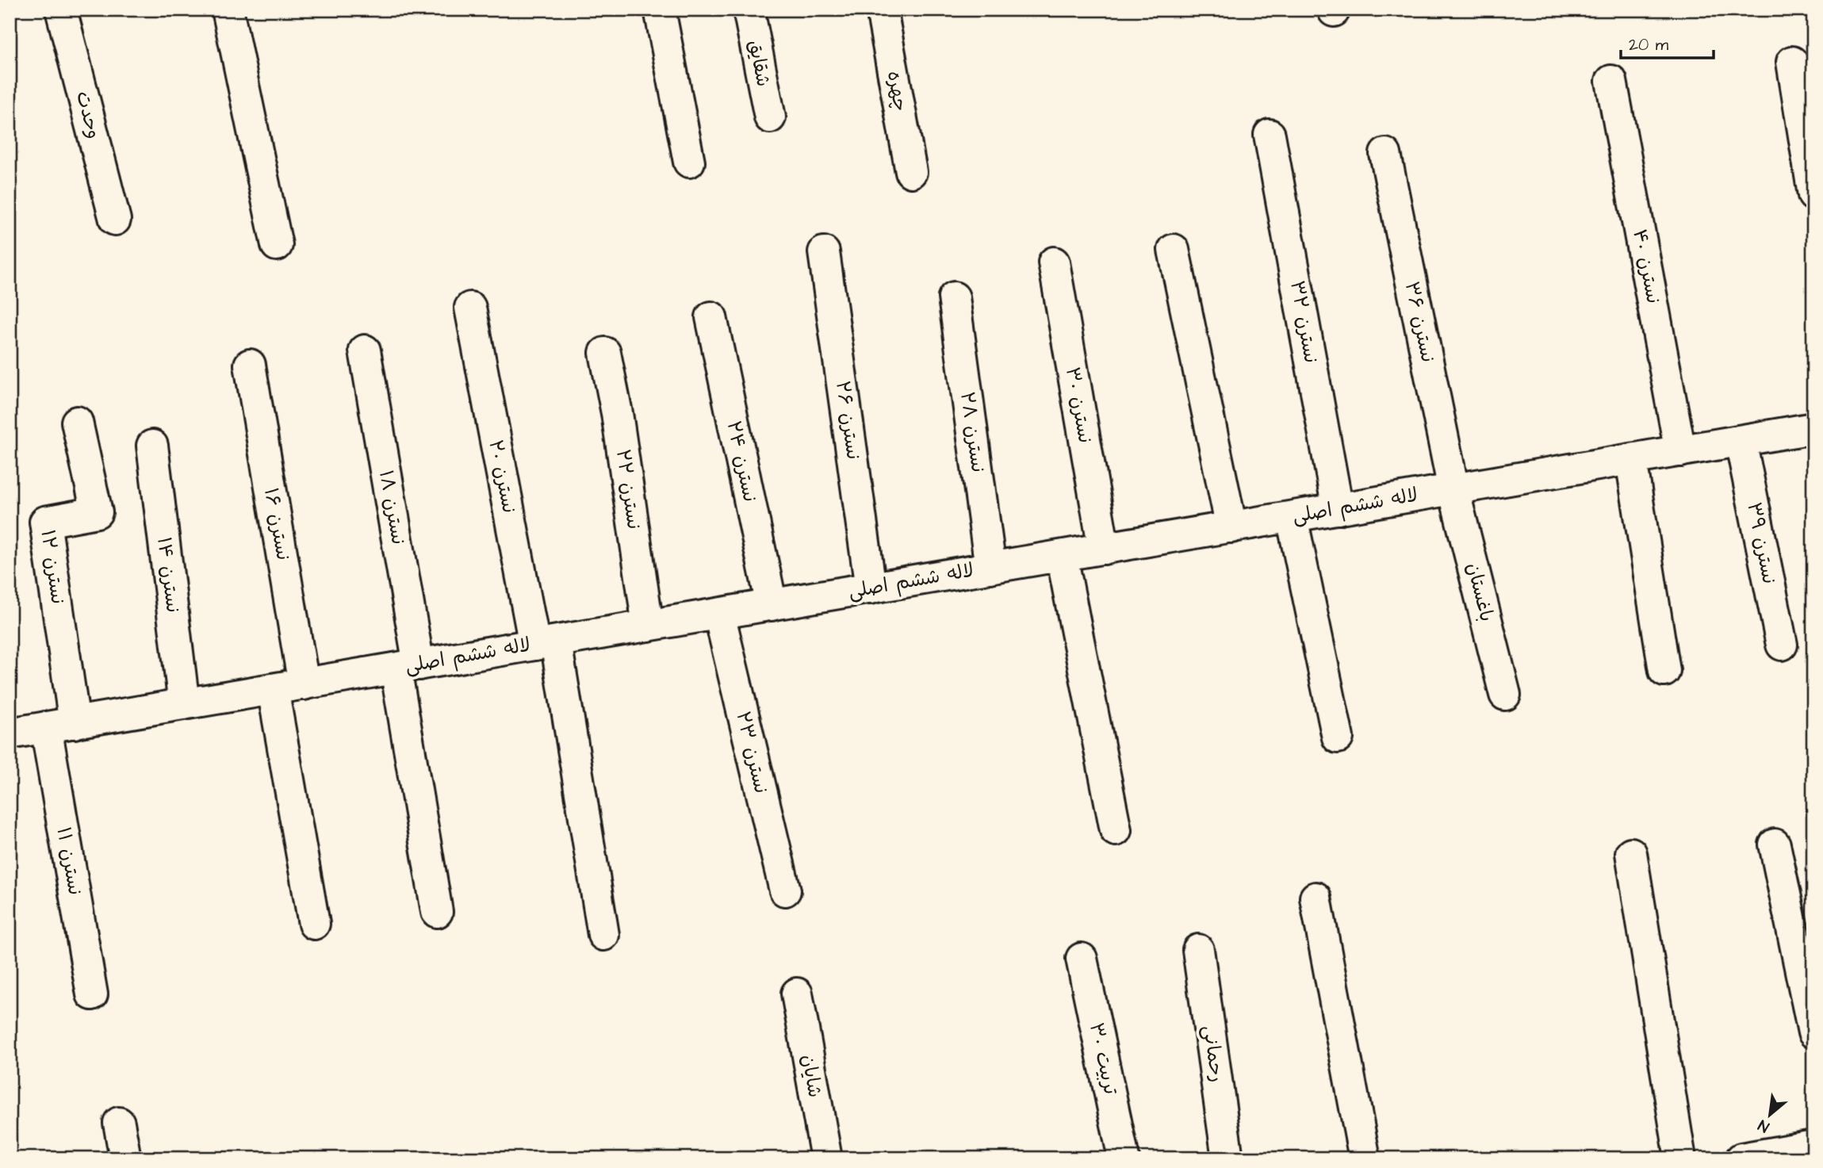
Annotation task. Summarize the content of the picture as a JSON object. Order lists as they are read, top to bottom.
{
  "streets": {
    "street": [
      "شقایق",
      "چهره",
      "وحدت",
      "نسترن ۴۰",
      "نسترن ۳۲",
      "نسترن ۳۶",
      "نسترن ۳۰",
      "نسترن ۲۶",
      "نسترن ۲۸",
      "نسترن ۲۴",
      "نسترن ۲۰",
      "نسترن ۲۲",
      "لاله ششم اصلی",
      "نسترن ۱۸",
      "نسترن ۱۶",
      "نسترن ۳۹",
      "نسترن ۱۲",
      "نسترن ۱۴",
      "باغستان",
      "نسترن ۲۳",
      "نسترن ۱۱",
      "رحمانی",
      "تربیت ۳۰",
      "شایان"
    ]
  },
  "crossings": [
    ["نسترن ۴۰", "لاله ششم اصلی"],
    ["نسترن ۳۲", "لاله ششم اصلی"],
    ["نسترن ۳۶", "لاله ششم اصلی"],
    ["نسترن ۳۶", "باغستان"],
    ["نسترن ۳۰", "لاله ششم اصلی"],
    ["نسترن ۲۶", "لاله ششم اصلی"],
    ["نسترن ۲۸", "لاله ششم اصلی"],
    ["نسترن ۲۴", "لاله ششم اصلی"],
    ["نسترن ۲۰", "لاله ششم اصلی"],
    ["نسترن ۲۲", "لاله ششم اصلی"],
    ["لاله ششم اصلی", "نسترن ۱۸"],
    ["لاله ششم اصلی", "نسترن ۱۶"],
    ["لاله ششم اصلی", "نسترن ۳۹"],
    ["لاله ششم اصلی", "نسترن ۱۲"],
    ["لاله ششم اصلی", "نسترن ۱۴"],
    ["لاله ششم اصلی", "باغستان"],
    ["لاله ششم اصلی", "نسترن ۲۳"],
    ["لاله ششم اصلی", "نسترن ۱۱"],
    ["نسترن ۱۲", "نسترن ۱۱"]
  ],
  "scale_bar": "20 m",
  "north": "bottom left"
}
